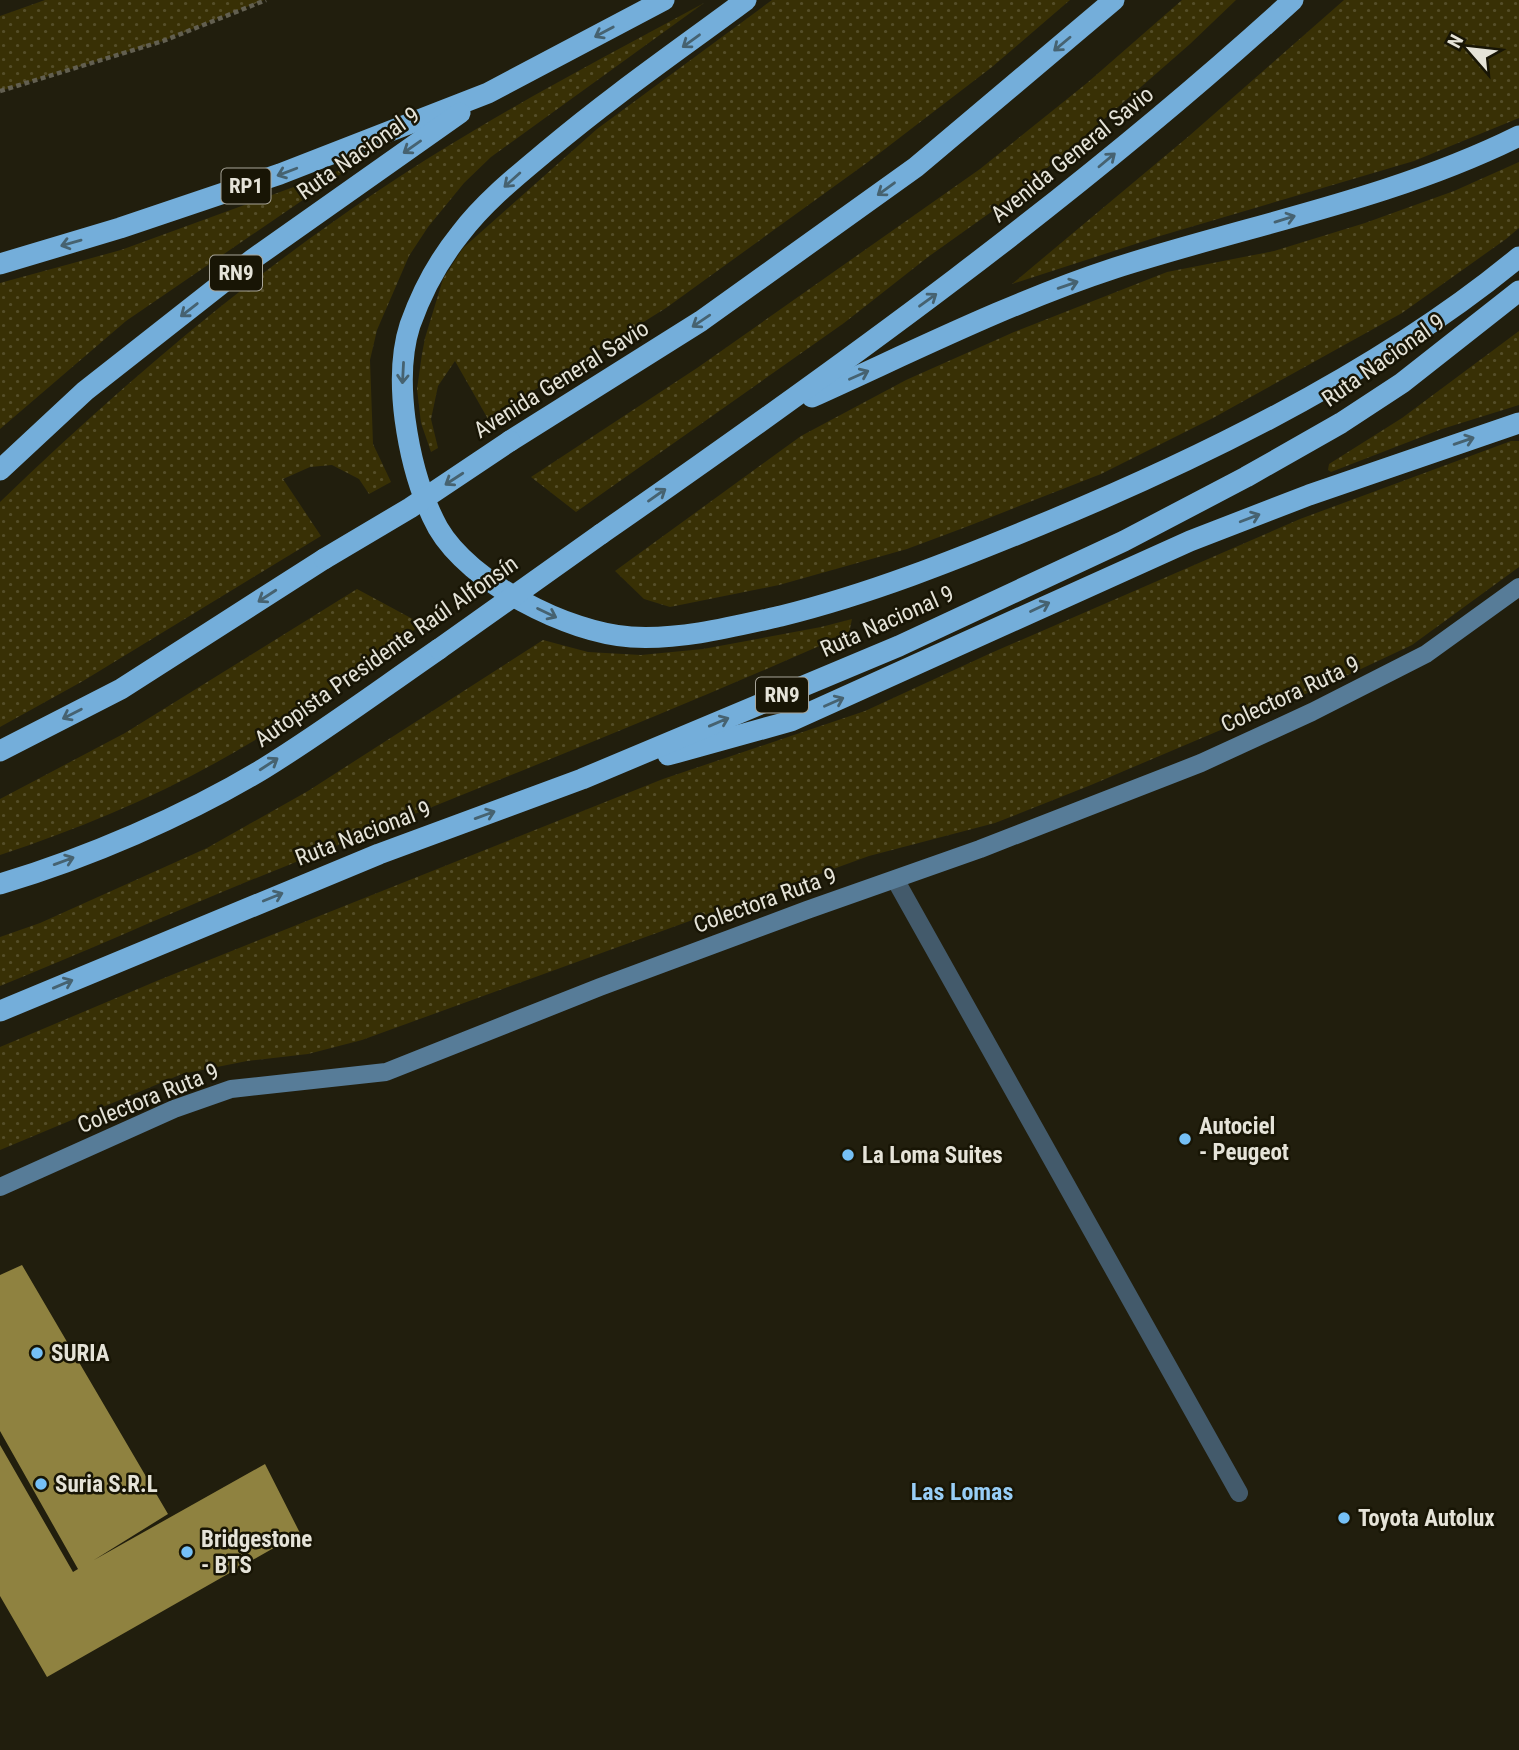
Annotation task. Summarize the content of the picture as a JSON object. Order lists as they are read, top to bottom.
{
  "streets": {
    "highway": [
      "Ruta Nacional 9",
      "Avenida General Savio",
      "RP1",
      "RN9",
      "Autopista Presidente Raúl Alfonsín"
    ],
    "street": ["Colectora Ruta 9"]
  },
  "crossings": [
    ["Ruta Nacional 9", "RP1"],
    ["Ruta Nacional 9", "RN9"],
    ["Avenida General Savio", "Autopista Presidente Raúl Alfonsín"],
    ["RP1", "RN9"]
  ],
  "one_way": ["Autopista Presidente Raúl Alfonsín"],
  "districts": ["Las Lomas"],
  "places": [
    "Autociel - Peugeot",
    "La Loma Suites",
    "SURIA",
    "Suria S.R.L",
    "Toyota Autolux",
    "Bridgestone - BTS"
  ],
  "north": "top left"
}
